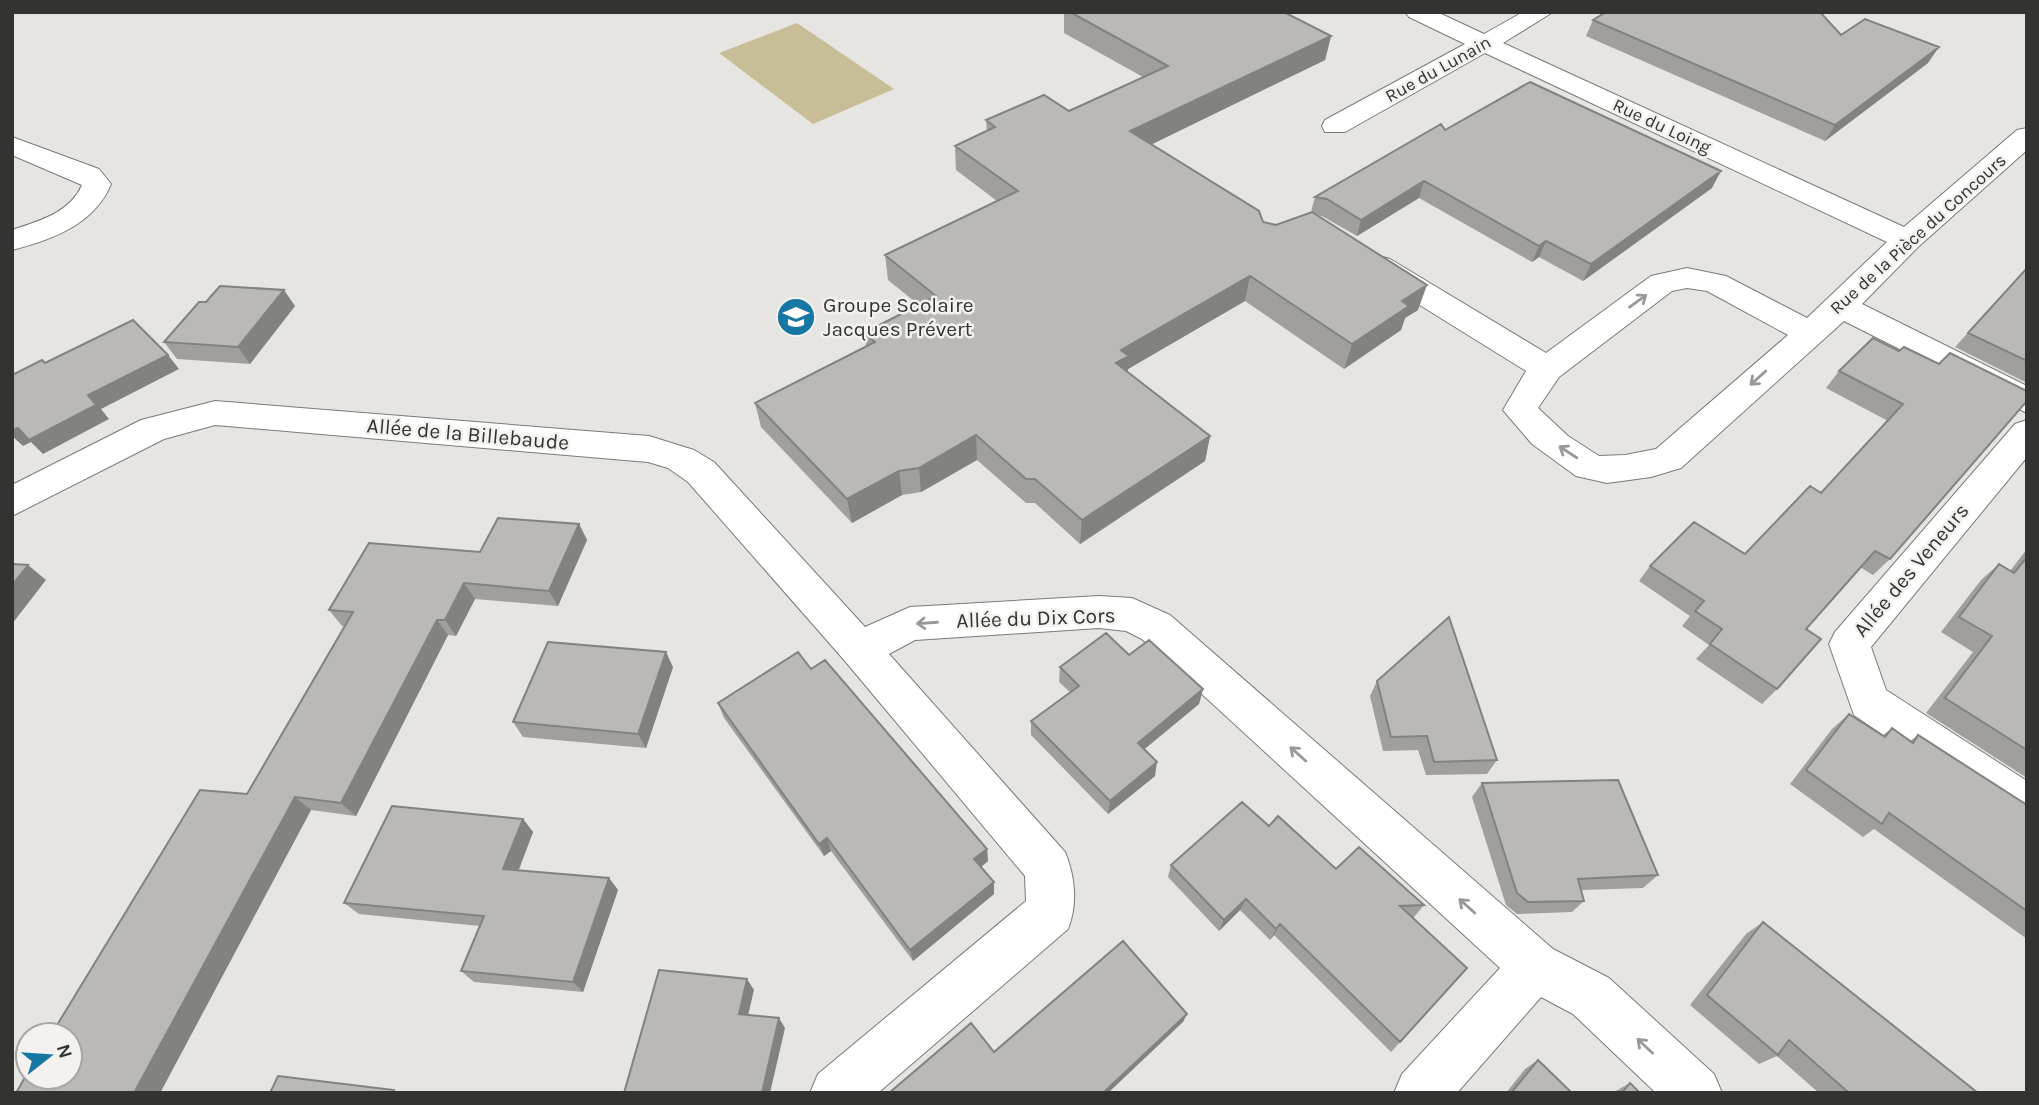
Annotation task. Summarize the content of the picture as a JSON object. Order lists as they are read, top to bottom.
{
  "streets": {
    "street": [
      "Rue du Lunain",
      "Rue du Loing",
      "Rue de la Pièce du Concours",
      "Allée de la Billebaude",
      "Allée des Veneurs",
      "Allée du Dix Cors"
    ]
  },
  "crossings": [
    ["Rue du Lunain", "Rue du Loing"],
    ["Rue du Loing", "Rue de la Pièce du Concours"],
    ["Allée de la Billebaude", "Allée du Dix Cors"]
  ],
  "one_way": ["Allée du Dix Cors"],
  "places": {
    "school or university": ["Groupe Scolaire Jacques Prévert"]
  },
  "north": "right"
}
